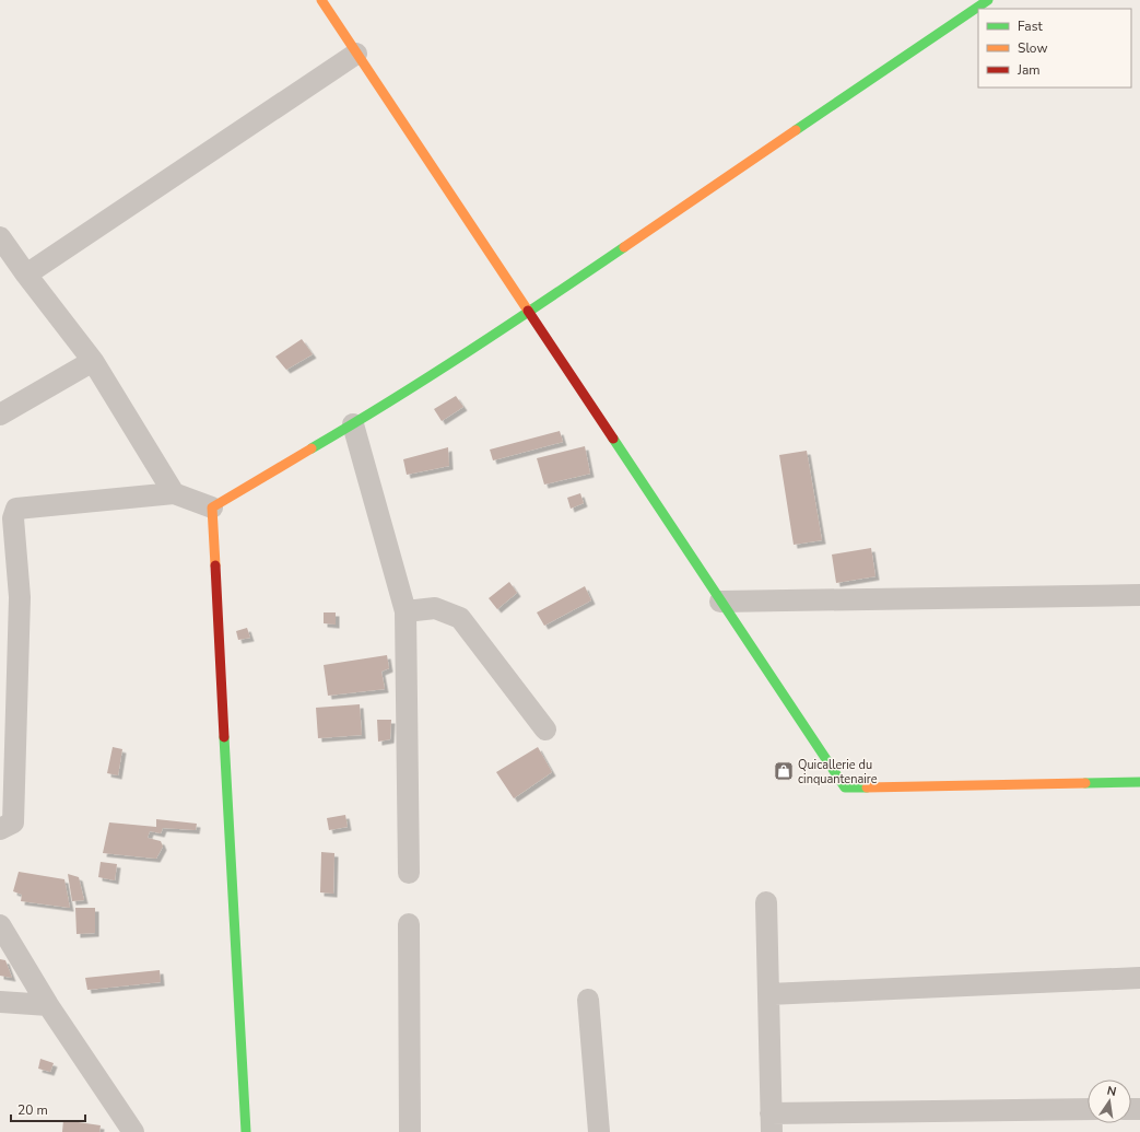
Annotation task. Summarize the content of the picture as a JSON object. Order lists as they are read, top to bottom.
{
  "places": {
    "shop": ["Quicallerie du cinquantenaire"]
  },
  "legend": ["Fast", "Slow", "Jam"],
  "scale_bar": "20 m",
  "north": "top"
}
